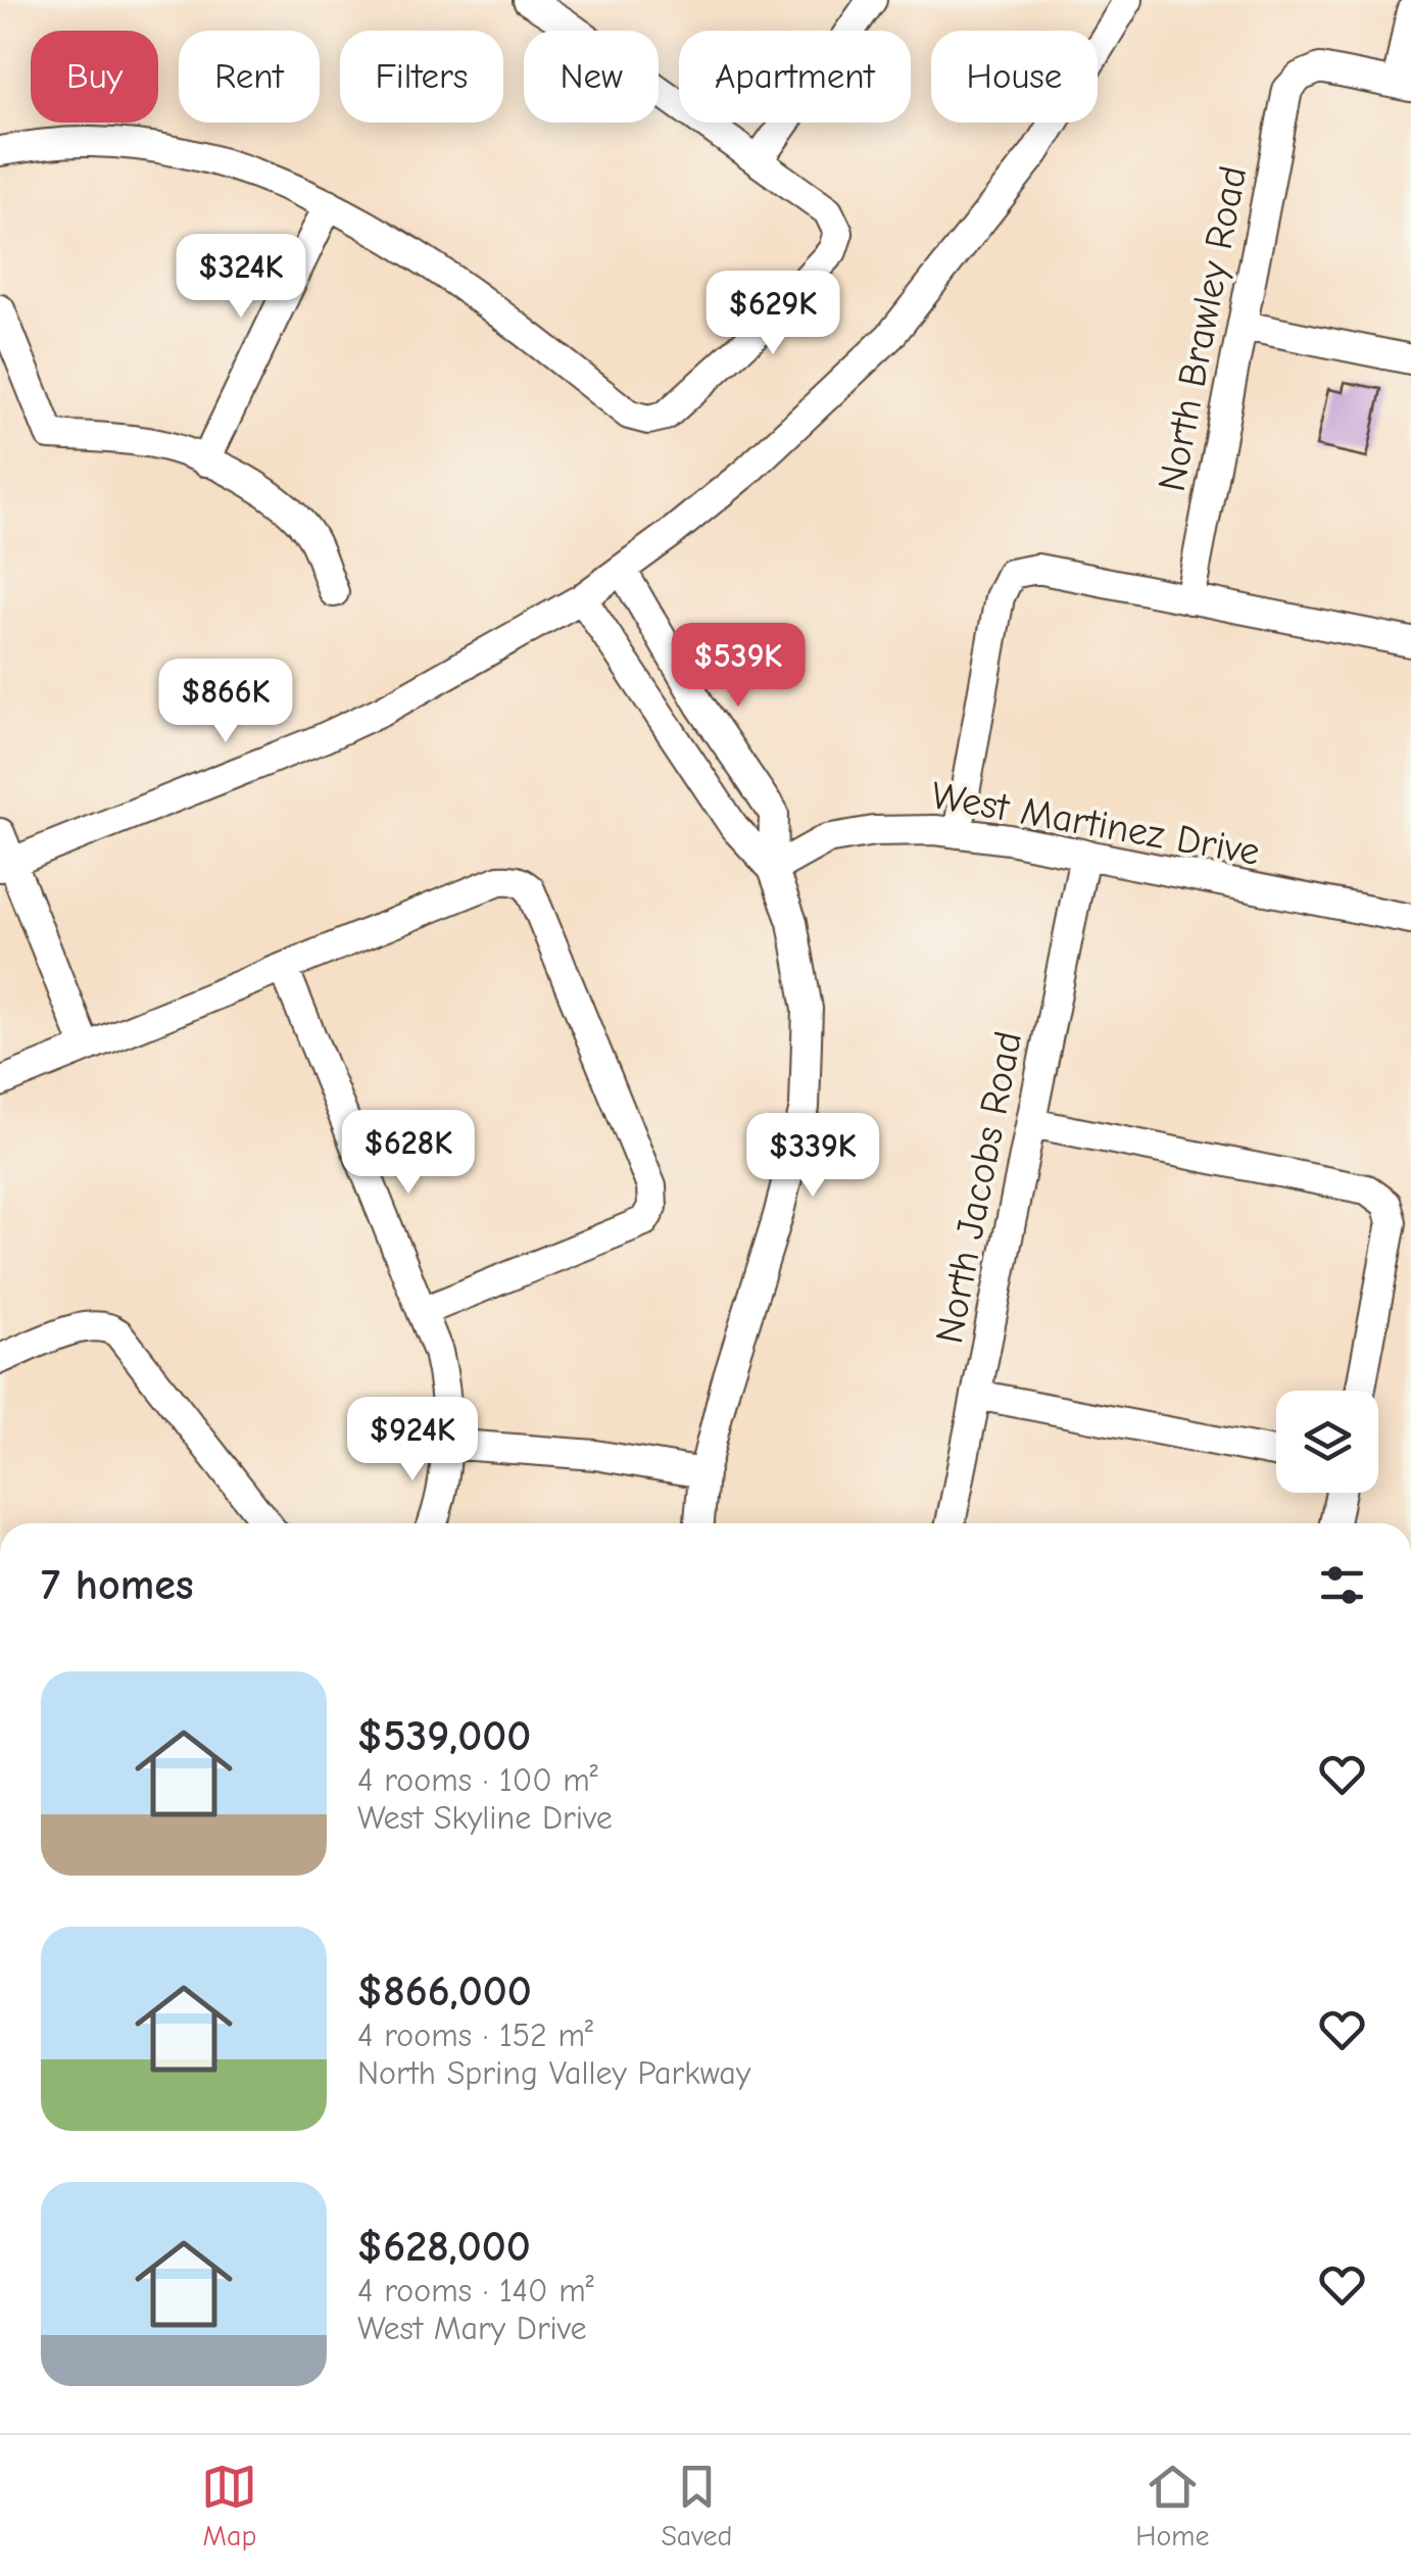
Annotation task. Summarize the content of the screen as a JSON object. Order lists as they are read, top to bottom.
{
  "streets": {
    "street": ["North Brawley Road", "West Martinez Drive", "North Jacobs Road"]
  },
  "crossings": [
    ["West Martinez Drive", "North Jacobs Road"]
  ],
  "page": {
    "chip": [
      "Buy",
      "Rent",
      "Filters",
      "New",
      "Apartment",
      "House"
    ],
    "price": [
      "$324K",
      "$629K",
      "$539K",
      "$866K",
      "$628K",
      "$339K",
      "$924K"
    ],
    "heading": "7 homes",
    "list": [
      {
        "name": "$539,000",
        "note": "4 rooms · 100 m² · West Skyline Drive"
      },
      {
        "name": "$866,000",
        "note": "4 rooms · 152 m² · North Spring Valley Parkway"
      },
      {
        "name": "$628,000",
        "note": "4 rooms · 140 m² · West Mary Drive"
      }
    ],
    "tabs": ["Map", "Saved", "Home"]
  }
}
